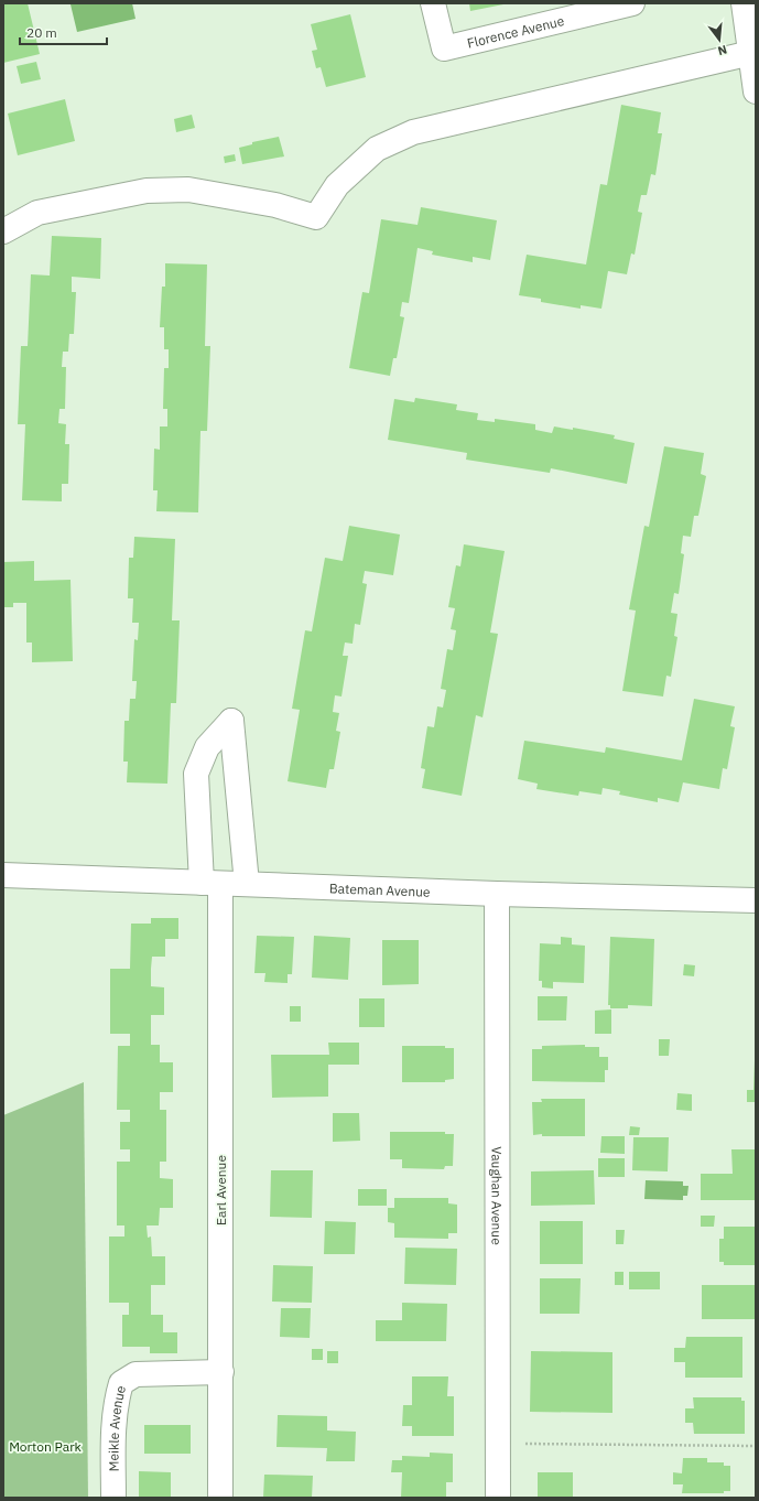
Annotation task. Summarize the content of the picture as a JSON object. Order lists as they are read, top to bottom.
{
  "streets": {
    "street": [
      "Florence Avenue",
      "Bateman Avenue",
      "Earl Avenue",
      "Vaughan Avenue",
      "Meikle Avenue"
    ]
  },
  "crossings": [
    ["Bateman Avenue", "Earl Avenue"],
    ["Bateman Avenue", "Vaughan Avenue"],
    ["Earl Avenue", "Meikle Avenue"]
  ],
  "parks": ["Morton Park"],
  "scale_bar": "20 m",
  "north": "bottom"
}
